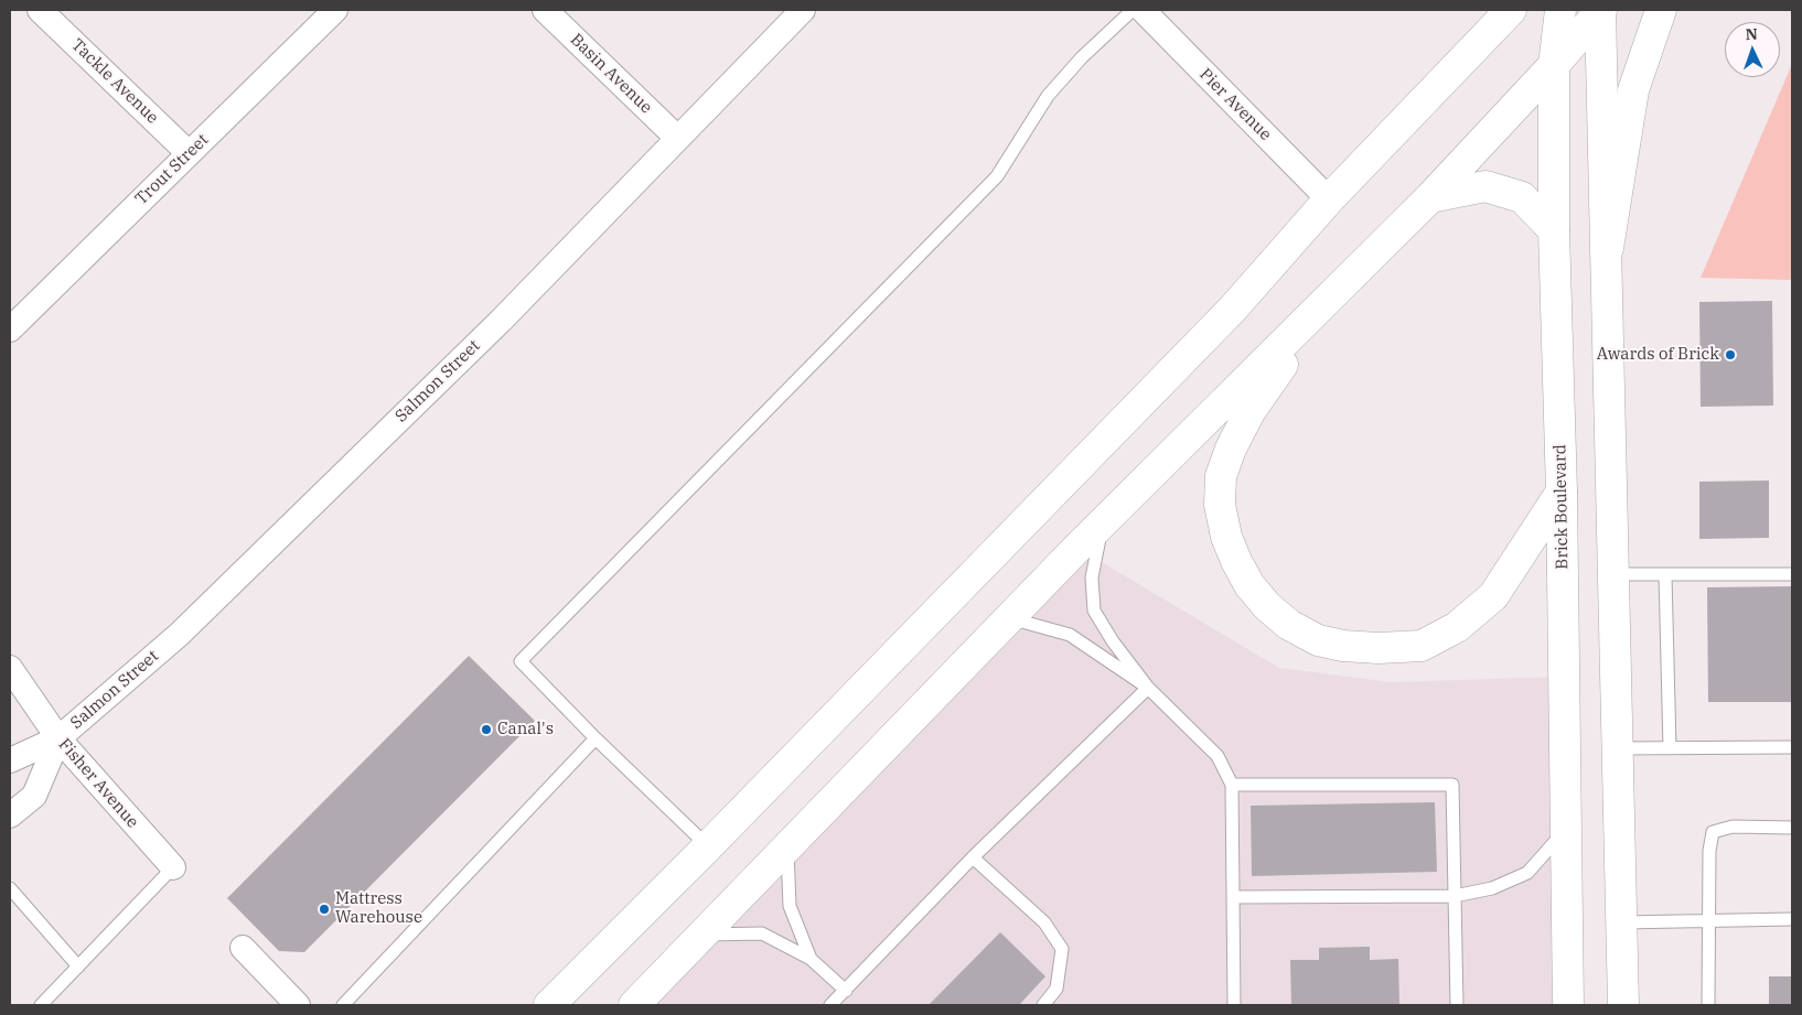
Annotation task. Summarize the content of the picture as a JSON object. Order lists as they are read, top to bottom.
{
  "streets": {
    "main road": ["Brick Boulevard"],
    "street": [
      "Basin Avenue",
      "Tackle Avenue",
      "Pier Avenue",
      "Trout Street",
      "Salmon Street",
      "Fisher Avenue"
    ]
  },
  "crossings": [
    ["Basin Avenue", "Salmon Street"],
    ["Tackle Avenue", "Trout Street"],
    ["Salmon Street", "Fisher Avenue"]
  ],
  "places": ["Awards of Brick", "Canal's", "Mattress Warehouse"],
  "north": "top"
}
